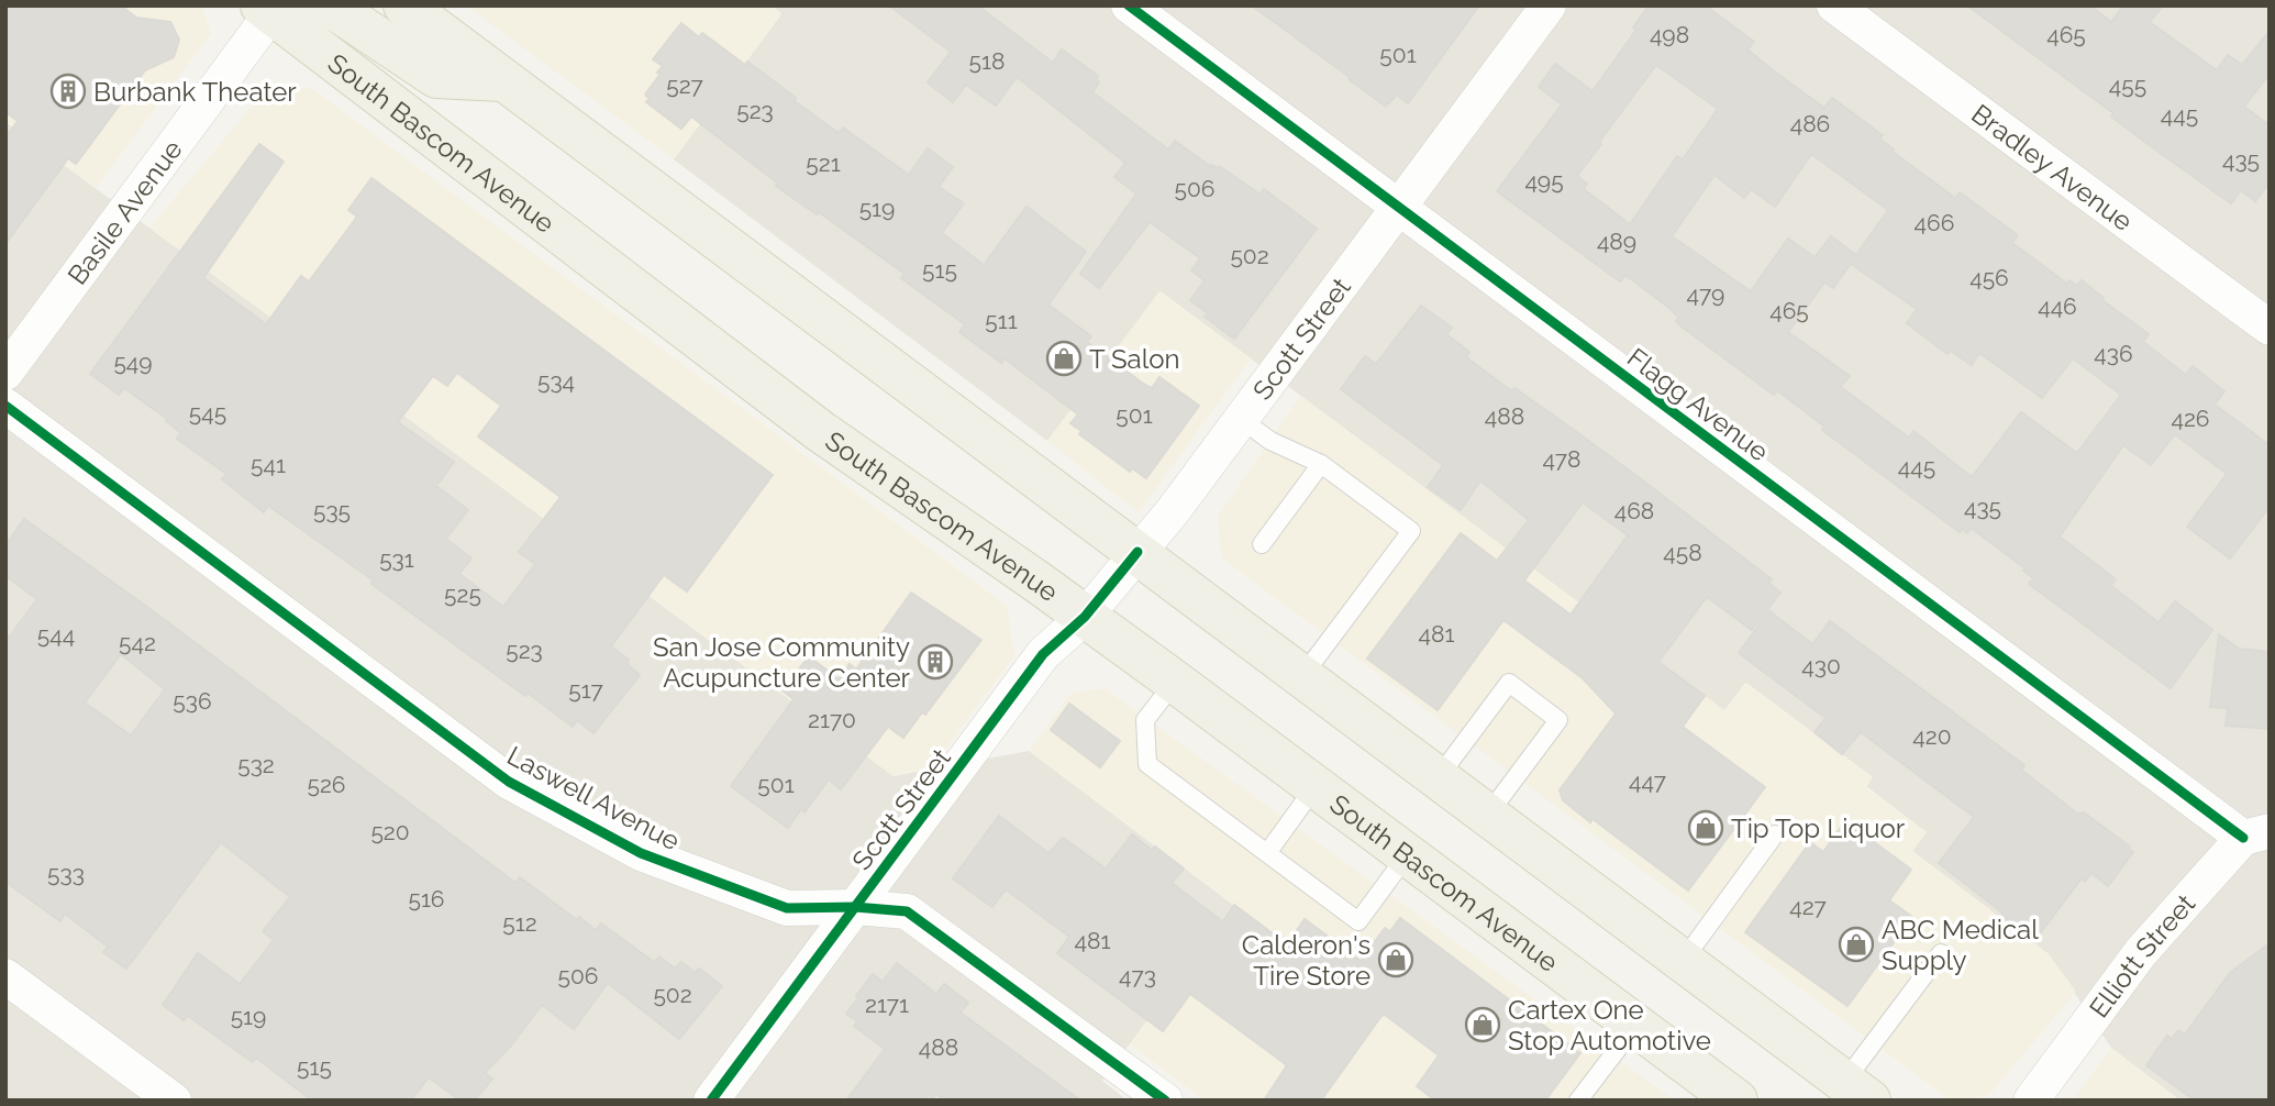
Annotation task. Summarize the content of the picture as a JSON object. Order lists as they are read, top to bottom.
{
  "streets": {
    "main road": ["South Bascom Avenue"],
    "street": [
      "Bradley Avenue",
      "Basile Avenue",
      "Scott Street",
      "Flagg Avenue",
      "Laswell Avenue",
      "Elliott Street"
    ]
  },
  "crossings": [
    ["South Bascom Avenue", "Basile Avenue"],
    ["South Bascom Avenue", "Scott Street"],
    ["Scott Street", "Flagg Avenue"],
    ["Scott Street", "Laswell Avenue"],
    ["Flagg Avenue", "Elliott Street"]
  ],
  "places": {
    "building": ["Burbank Theater", "San Jose Community Acupuncture Center"],
    "shop": [
      "T Salon",
      "Tip Top Liquor",
      "ABC Medical Supply",
      "Calderon's Tire Store",
      "Cartex One Stop Automotive"
    ]
  },
  "house_numbers": [
    "498",
    "465",
    "501",
    "518",
    "527",
    "455",
    "523",
    "445",
    "486",
    "435",
    "521",
    "495",
    "506",
    "519",
    "466",
    "489",
    "502",
    "515",
    "456",
    "479",
    "446",
    "465",
    "511",
    "436",
    "549",
    "534",
    "545",
    "501",
    "488",
    "426",
    "478",
    "541",
    "445",
    "435",
    "535",
    "468",
    "458",
    "531",
    "525",
    "481",
    "544",
    "542",
    "523",
    "430",
    "517",
    "536",
    "2170",
    "420",
    "532",
    "447",
    "526",
    "501",
    "520",
    "533",
    "516",
    "427",
    "512",
    "481",
    "506",
    "473",
    "502",
    "2171",
    "519",
    "488",
    "515"
  ]
}
